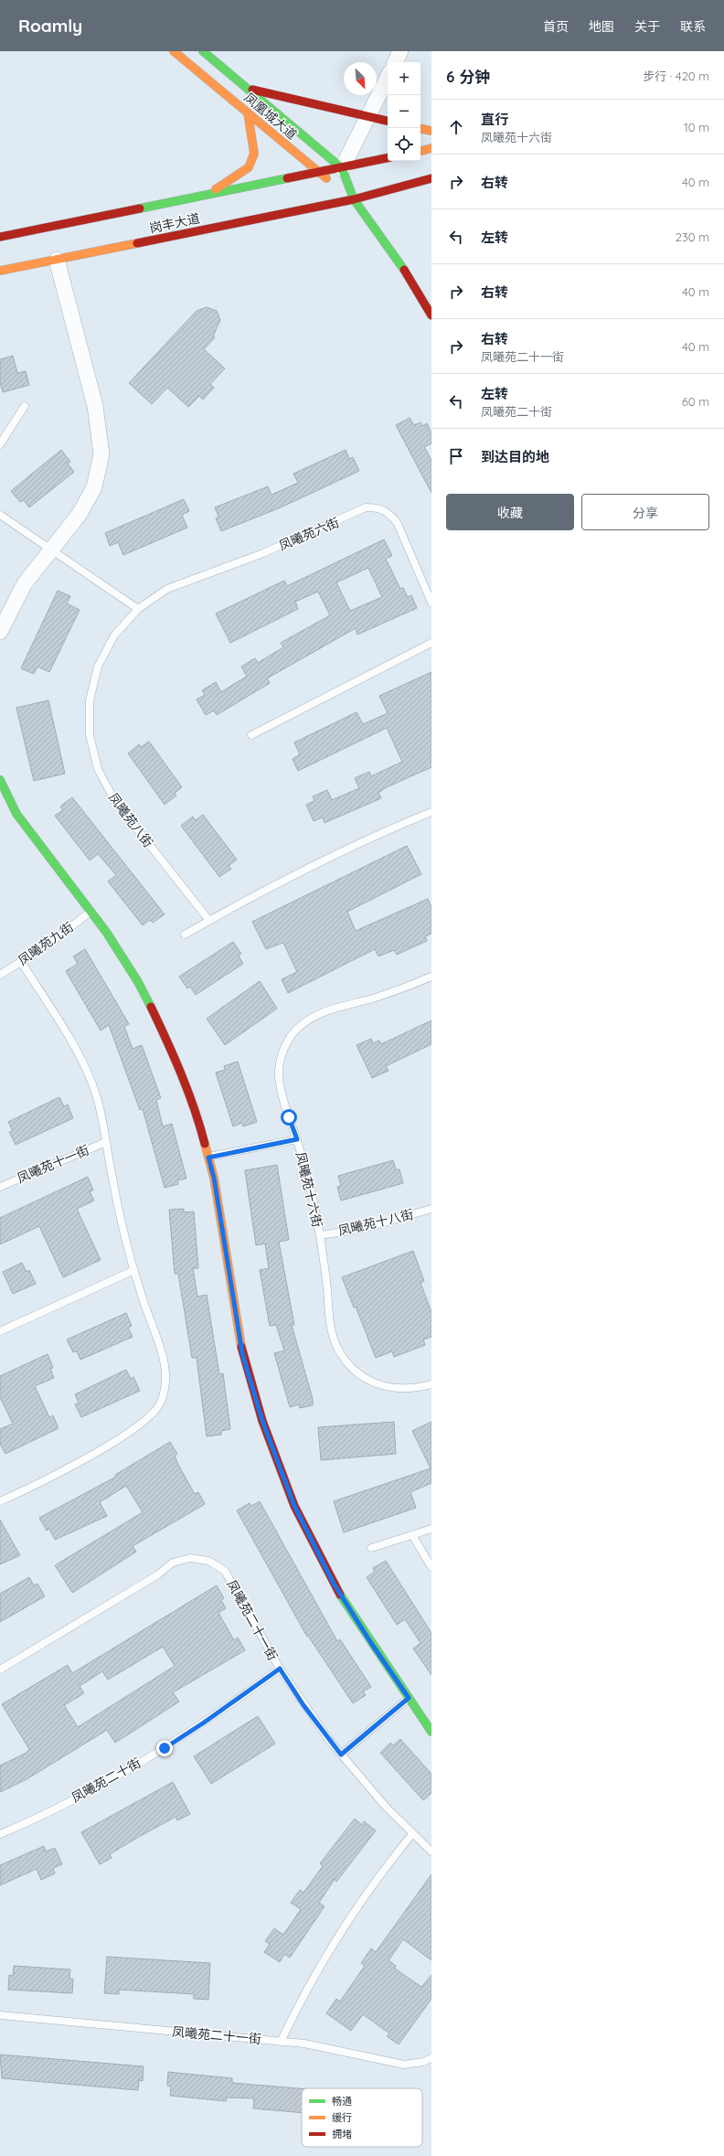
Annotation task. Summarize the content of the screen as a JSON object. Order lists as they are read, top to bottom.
{
  "streets": {
    "main road": ["凤凰城大道", "岗丰大道"],
    "lane": [
      "凤曦苑六街",
      "凤曦苑八街",
      "凤曦苑九街",
      "凤曦苑十一街",
      "凤曦苑十六街",
      "凤曦苑十八街",
      "凤曦苑二十一街",
      "凤曦苑二十街"
    ]
  },
  "crossings": [
    ["凤凰城大道", "岗丰大道"],
    ["凤曦苑六街", "凤曦苑八街"],
    ["凤曦苑十六街", "凤曦苑十八街"],
    ["凤曦苑二十一街", "凤曦苑二十街"]
  ],
  "legend": ["畅通", "缓行", "拥堵"],
  "north": "bottom right",
  "page": {
    "header": "Roamly",
    "nav": [
      "首页",
      "地图",
      "关于",
      "联系"
    ],
    "heading": ["6 分钟", "步行 · 420 m"],
    "map_buttons": ["+", "−"],
    "list": [
      ["直行", "凤曦苑十六街", "10 m"],
      ["右转", "40 m"],
      ["左转", "230 m"],
      ["右转", "40 m"],
      ["右转", "凤曦苑二十一街", "40 m"],
      ["左转", "凤曦苑二十街", "60 m"],
      "到达目的地"
    ],
    "buttons": ["收藏", "分享"]
  }
}
